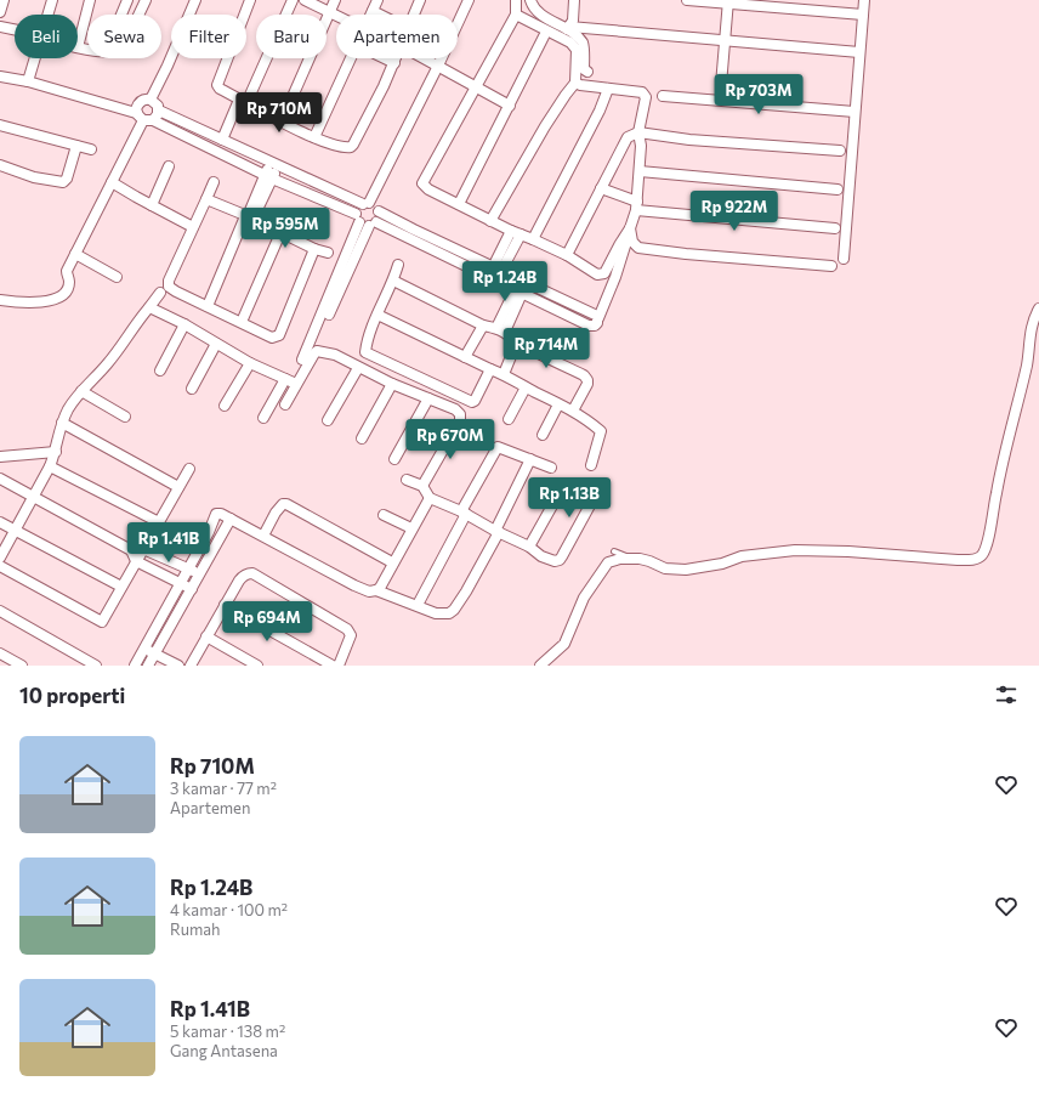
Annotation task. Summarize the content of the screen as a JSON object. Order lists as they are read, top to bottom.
{
  "page": {
    "chip": [
      "Beli",
      "Sewa",
      "Filter",
      "Baru",
      "Apartemen"
    ],
    "price": [
      "Rp 703M",
      "Rp 710M",
      "Rp 922M",
      "Rp 595M",
      "Rp 1.24B",
      "Rp 714M",
      "Rp 670M",
      "Rp 1.13B",
      "Rp 1.41B",
      "Rp 694M"
    ],
    "heading": "10 properti",
    "list": [
      {
        "name": "Rp 710M",
        "note": "3 kamar · 77 m² · Apartemen"
      },
      {
        "name": "Rp 1.24B",
        "note": "4 kamar · 100 m² · Rumah"
      },
      {
        "name": "Rp 1.41B",
        "note": "5 kamar · 138 m² · Gang Antasena"
      }
    ]
  }
}
